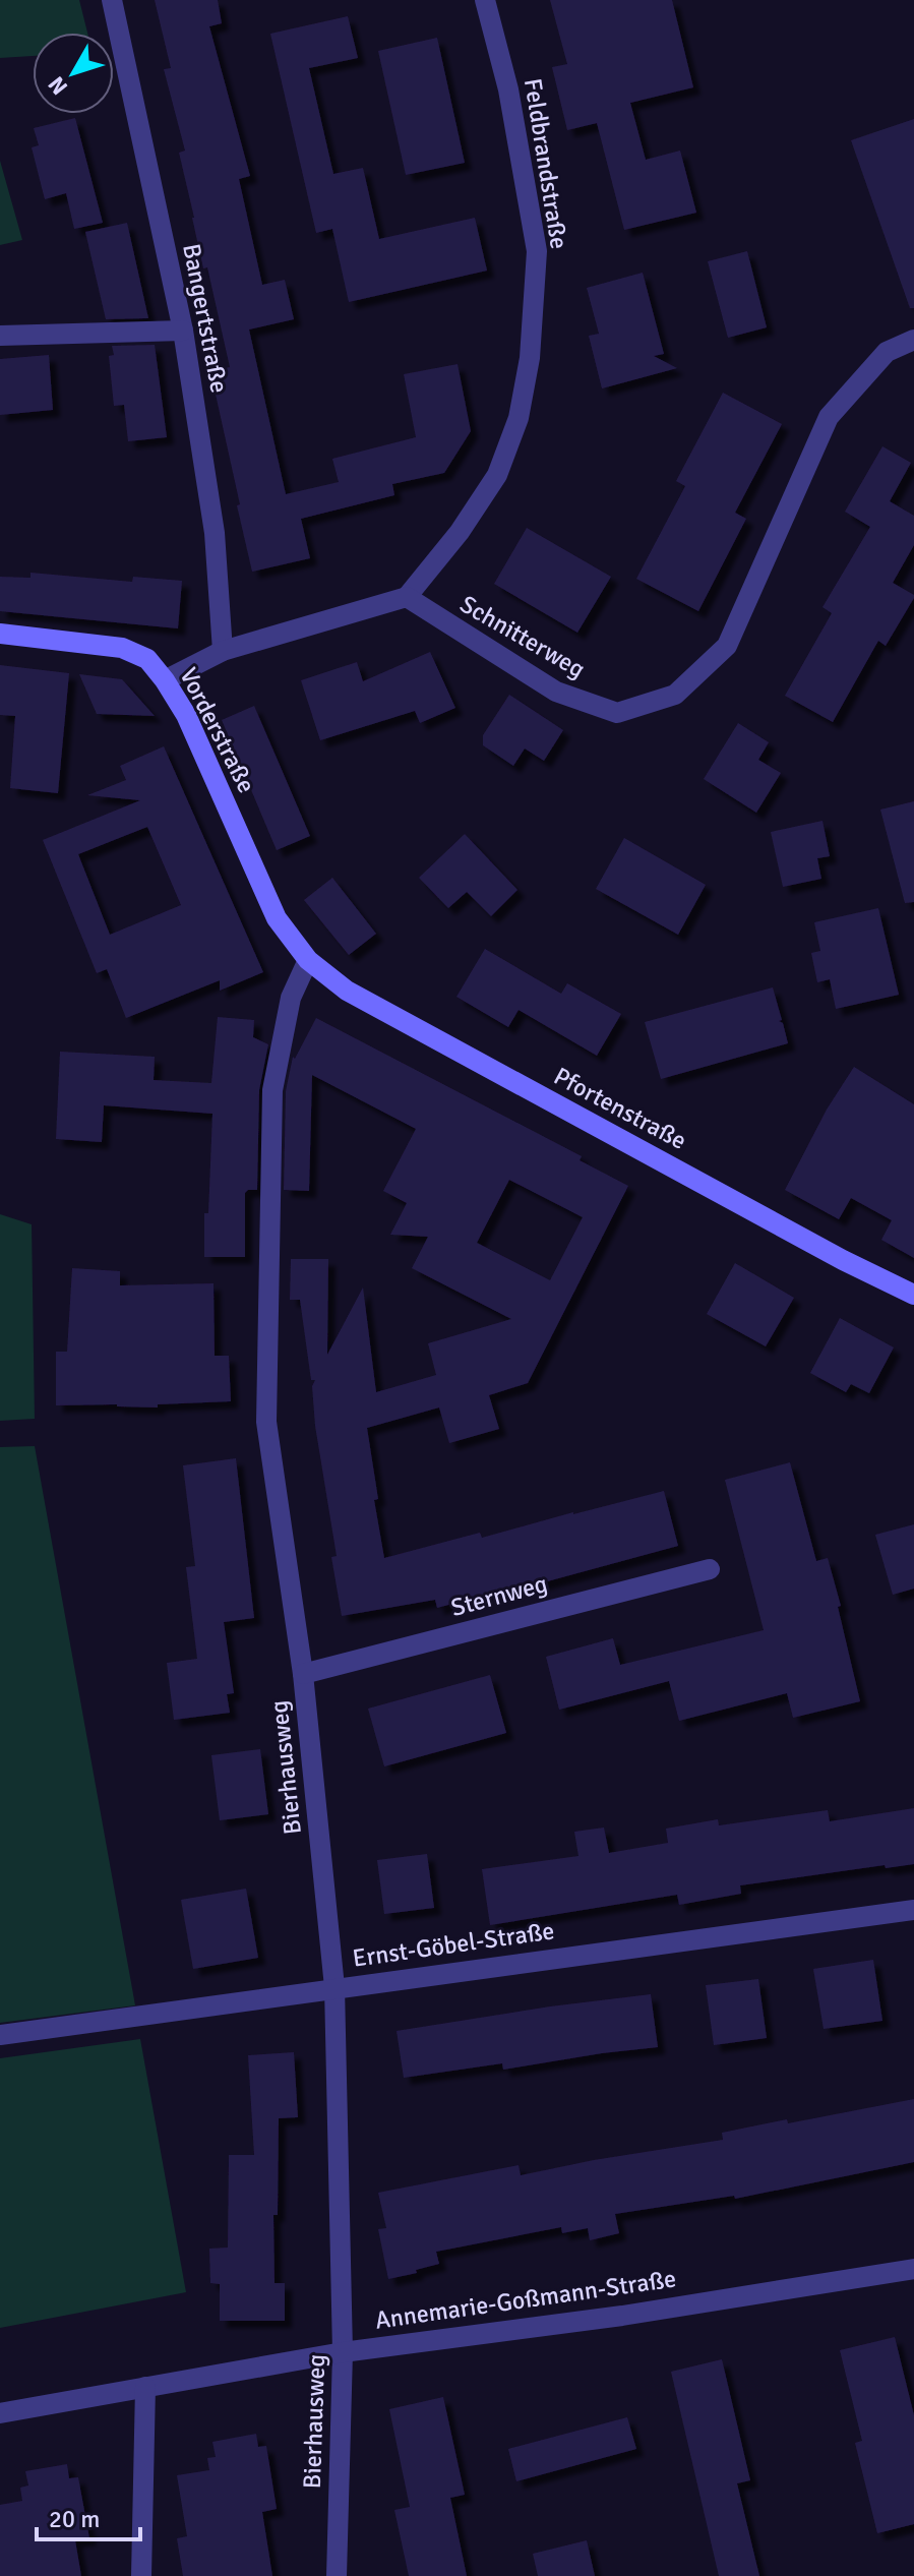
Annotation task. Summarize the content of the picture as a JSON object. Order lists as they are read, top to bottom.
{
  "streets": {
    "street": [
      "Feldbrandstraße",
      "Bangertstraße",
      "Schnitterweg",
      "Vorderstraße",
      "Pfortenstraße",
      "Sternweg",
      "Bierhausweg",
      "Ernst-Göbel-Straße",
      "Annemarie-Goßmann-Straße"
    ]
  },
  "crossings": [
    ["Feldbrandstraße", "Schnitterweg"],
    ["Vorderstraße", "Pfortenstraße"],
    ["Vorderstraße", "Bierhausweg"],
    ["Pfortenstraße", "Bierhausweg"],
    ["Sternweg", "Bierhausweg"],
    ["Bierhausweg", "Ernst-Göbel-Straße"],
    ["Bierhausweg", "Annemarie-Goßmann-Straße"]
  ],
  "scale_bar": "20 m",
  "north": "bottom left"
}
